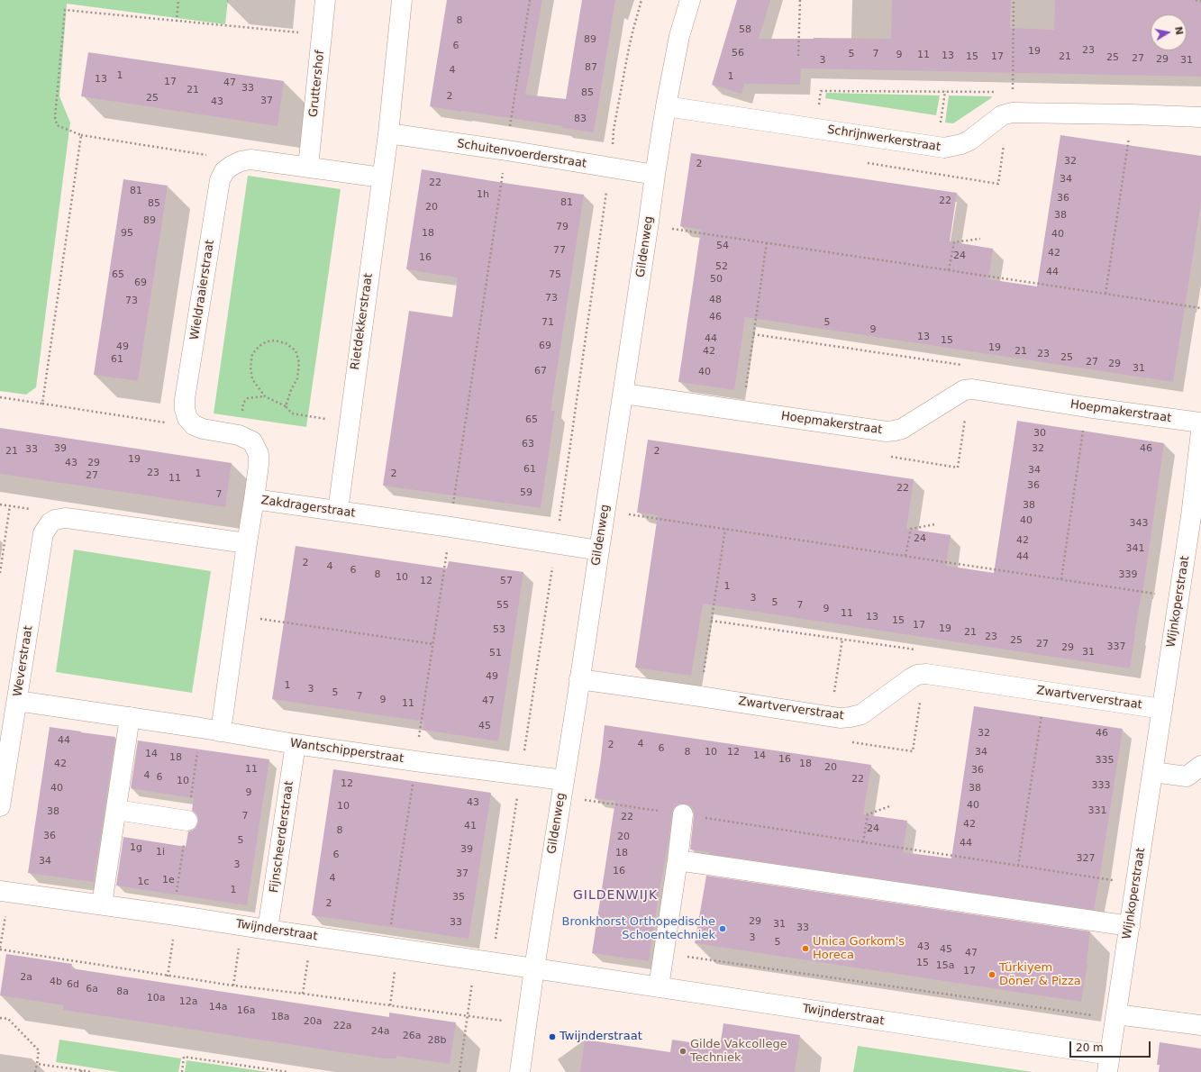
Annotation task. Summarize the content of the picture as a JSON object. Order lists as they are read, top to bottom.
{
  "streets": {
    "street": [
      "Gruttershof",
      "Schrijnwerkerstraat",
      "Schuitenvoerderstraat",
      "Gildenweg",
      "Wieldraaierstraat",
      "Rietdekkerstraat",
      "Hoepmakerstraat",
      "Zakdragerstraat",
      "Wijnkoperstraat",
      "Weverstraat",
      "Zwartververstraat",
      "Wantschipperstraat",
      "Fijnscheerderstraat",
      "Twijnderstraat"
    ]
  },
  "crossings": [
    ["Schrijnwerkerstraat", "Gildenweg"],
    ["Schuitenvoerderstraat", "Gildenweg"],
    ["Schuitenvoerderstraat", "Rietdekkerstraat"],
    ["Gildenweg", "Hoepmakerstraat"],
    ["Gildenweg", "Zakdragerstraat"],
    ["Gildenweg", "Zwartververstraat"],
    ["Gildenweg", "Wantschipperstraat"],
    ["Gildenweg", "Twijnderstraat"],
    ["Rietdekkerstraat", "Zakdragerstraat"],
    ["Zakdragerstraat", "Weverstraat"],
    ["Zakdragerstraat", "Wantschipperstraat"],
    ["Wijnkoperstraat", "Zwartververstraat"],
    ["Wijnkoperstraat", "Twijnderstraat"],
    ["Weverstraat", "Wantschipperstraat"],
    ["Wantschipperstraat", "Fijnscheerderstraat"],
    ["Fijnscheerderstraat", "Twijnderstraat"]
  ],
  "districts": ["GILDENWIJK"],
  "places": [
    "Bronkhorst Orthopedische Schoentechniek",
    "Unica Gorkom's Horeca",
    "Türkiyem Döner & Pizza",
    "Twijnderstraat",
    "Gilde Vakcollege Techniek"
  ],
  "house_numbers": [
    "8",
    "58",
    "89",
    "6",
    "23",
    "19",
    "56",
    "5",
    "7",
    "9",
    "11",
    "13",
    "15",
    "17",
    "21",
    "25",
    "27",
    "29",
    "3",
    "31",
    "87",
    "4",
    "1",
    "1",
    "13",
    "17",
    "47",
    "33",
    "21",
    "85",
    "2",
    "25",
    "37",
    "43",
    "83",
    "32",
    "2",
    "34",
    "22",
    "81",
    "1h",
    "36",
    "22",
    "81",
    "85",
    "20",
    "38",
    "89",
    "79",
    "95",
    "18",
    "40",
    "54",
    "77",
    "42",
    "24",
    "16",
    "52",
    "44",
    "65",
    "75",
    "50",
    "69",
    "73",
    "48",
    "73",
    "46",
    "71",
    "5",
    "9",
    "13",
    "44",
    "15",
    "69",
    "49",
    "19",
    "42",
    "21",
    "23",
    "25",
    "61",
    "27",
    "29",
    "31",
    "67",
    "40",
    "65",
    "30",
    "63",
    "39",
    "32",
    "46",
    "33",
    "21",
    "2",
    "19",
    "43",
    "29",
    "61",
    "34",
    "23",
    "1",
    "2",
    "27",
    "11",
    "36",
    "22",
    "59",
    "7",
    "38",
    "40",
    "343",
    "24",
    "42",
    "341",
    "44",
    "2",
    "4",
    "6",
    "8",
    "339",
    "10",
    "12",
    "57",
    "1",
    "3",
    "5",
    "55",
    "7",
    "9",
    "11",
    "13",
    "15",
    "17",
    "19",
    "53",
    "21",
    "23",
    "25",
    "27",
    "337",
    "29",
    "31",
    "51",
    "49",
    "1",
    "3",
    "5",
    "7",
    "9",
    "47",
    "11",
    "45",
    "32",
    "46",
    "44",
    "4",
    "2",
    "6",
    "8",
    "10",
    "12",
    "34",
    "14",
    "14",
    "18",
    "16",
    "335",
    "42",
    "18",
    "20",
    "11",
    "36",
    "4",
    "6",
    "22",
    "10",
    "12",
    "333",
    "40",
    "38",
    "9",
    "43",
    "40",
    "10",
    "331",
    "38",
    "7",
    "22",
    "42",
    "41",
    "24",
    "8",
    "36",
    "20",
    "5",
    "44",
    "1g",
    "39",
    "1i",
    "18",
    "6",
    "327",
    "34",
    "3",
    "16",
    "37",
    "4",
    "1e",
    "1c",
    "1",
    "35",
    "2",
    "29",
    "33",
    "31",
    "33",
    "3",
    "5",
    "43",
    "45",
    "47",
    "15",
    "15a",
    "17",
    "2a",
    "4b",
    "6d",
    "6a",
    "8a",
    "10a",
    "12a",
    "14a",
    "16a",
    "18a",
    "20a",
    "22a",
    "24a",
    "26a",
    "28b"
  ],
  "scale_bar": "20 m",
  "north": "right"
}
